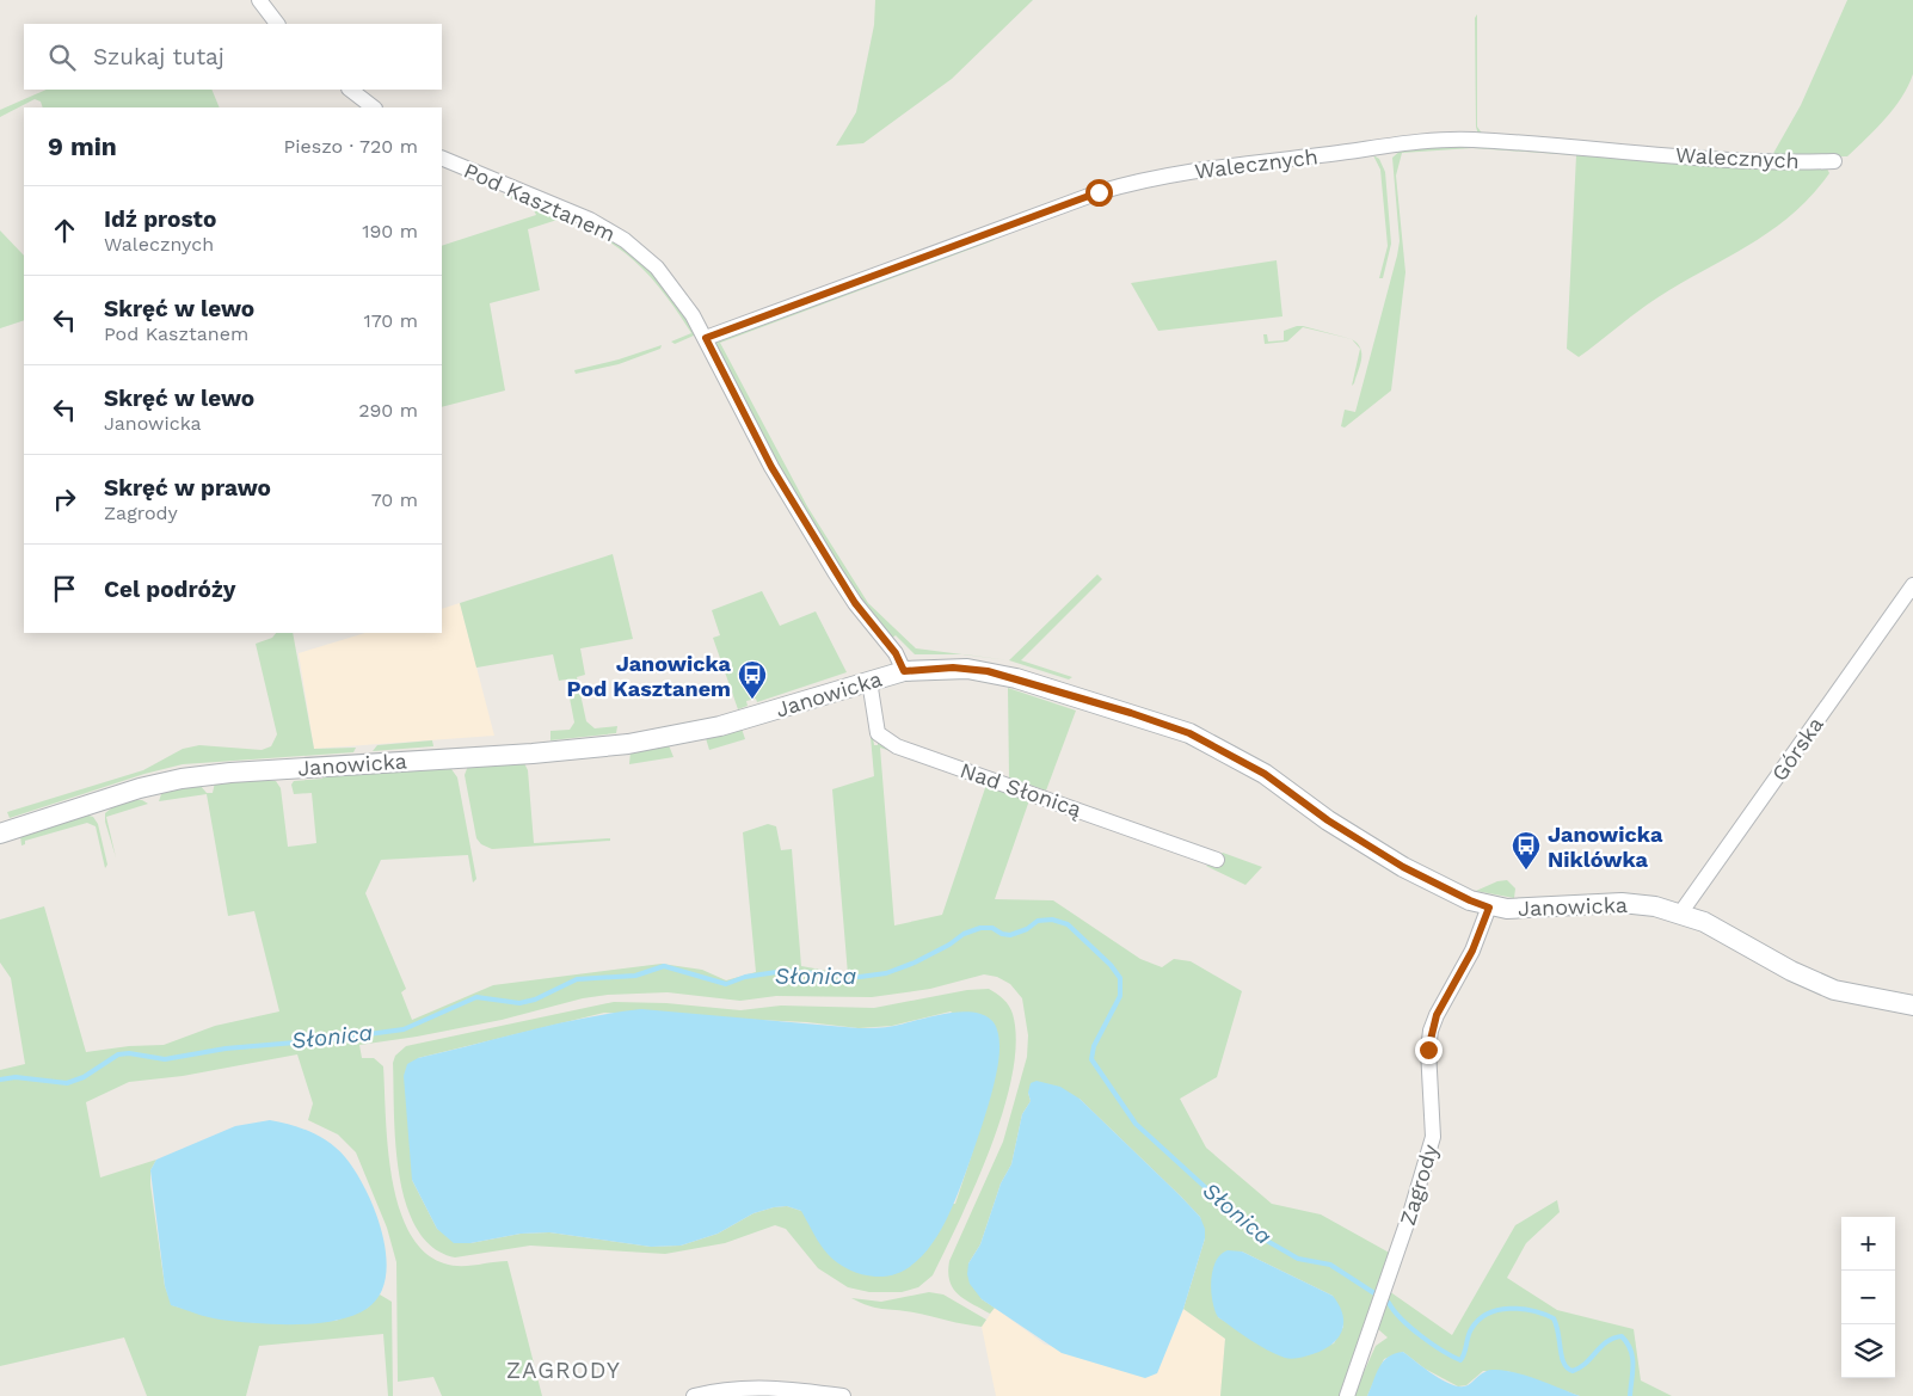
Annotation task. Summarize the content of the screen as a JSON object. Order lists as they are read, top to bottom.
{
  "streets": {
    "street": [
      "Walecznych",
      "Pod Kasztanem",
      "Janowicka",
      "Górska",
      "Nad Słonicą",
      "Zagrody"
    ]
  },
  "crossings": [
    ["Walecznych", "Pod Kasztanem"],
    ["Pod Kasztanem", "Janowicka"],
    ["Janowicka", "Górska"],
    ["Janowicka", "Nad Słonicą"],
    ["Janowicka", "Zagrody"]
  ],
  "districts": ["ZAGRODY"],
  "water": ["Słonica"],
  "places": {
    "bus stop": ["Janowicka Pod Kasztanem", "Janowicka Niklówka"]
  },
  "page": {
    "search": "Szukaj tutaj",
    "heading": ["9 min", "Pieszo · 720 m"],
    "list": [
      ["Idź prosto", "Walecznych", "190 m"],
      ["Skręć w lewo", "Pod Kasztanem", "170 m"],
      ["Skręć w lewo", "Janowicka", "290 m"],
      ["Skręć w prawo", "Zagrody", "70 m"],
      "Cel podróży"
    ],
    "map_buttons": ["+", "−"]
  }
}
